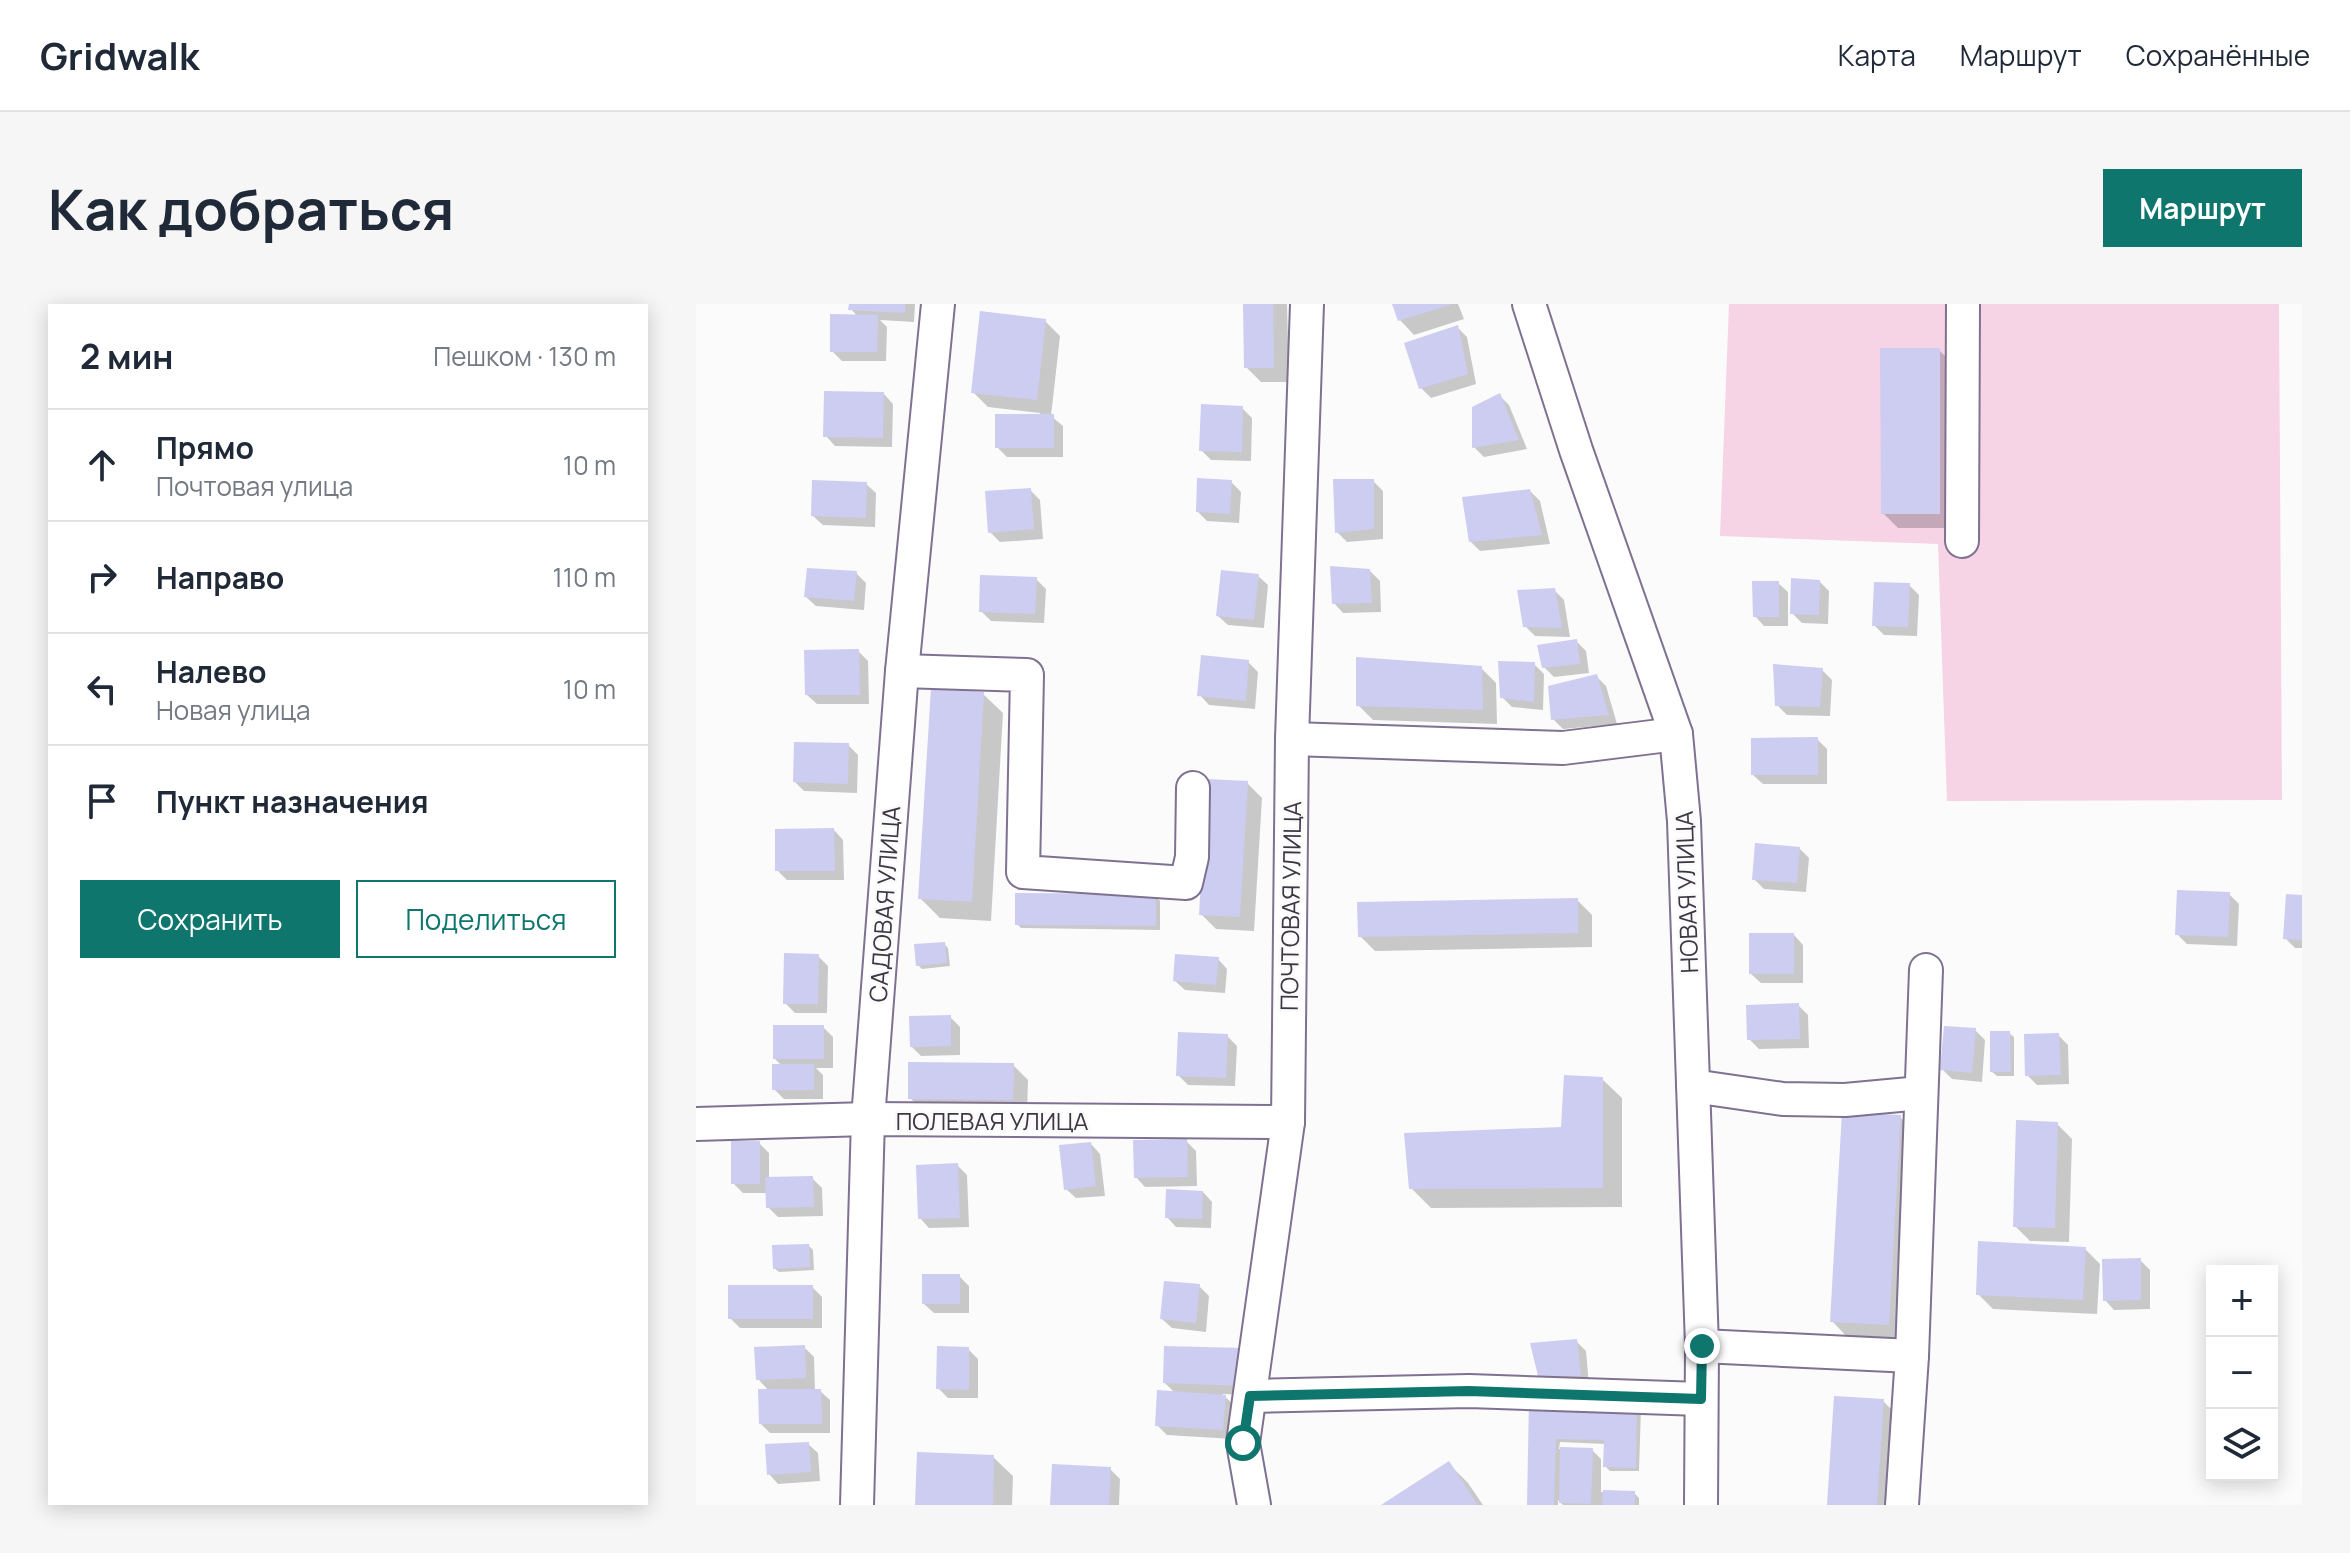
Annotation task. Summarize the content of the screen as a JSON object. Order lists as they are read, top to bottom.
{
  "streets": {
    "street": [
      "НОВАЯ УЛИЦА",
      "САДОВАЯ УЛИЦА",
      "ПОЧТОВАЯ УЛИЦА",
      "ПОЛЕВАЯ УЛИЦА"
    ]
  },
  "crossings": [
    ["САДОВАЯ УЛИЦА", "ПОЛЕВАЯ УЛИЦА"],
    ["ПОЧТОВАЯ УЛИЦА", "ПОЛЕВАЯ УЛИЦА"]
  ],
  "page": {
    "header": "Gridwalk",
    "nav": ["Карта", "Маршрут", "Сохранённые"],
    "buttons": [
      "Маршрут",
      ["Сохранить", "Поделиться"]
    ],
    "title": "Как добраться",
    "heading": ["2 мин", "Пешком · 130 m"],
    "list": [
      ["Прямо", "Почтовая улица", "10 m"],
      ["Направо", "110 m"],
      ["Налево", "Новая улица", "10 m"],
      "Пункт назначения"
    ],
    "map_buttons": ["+", "−"]
  }
}
